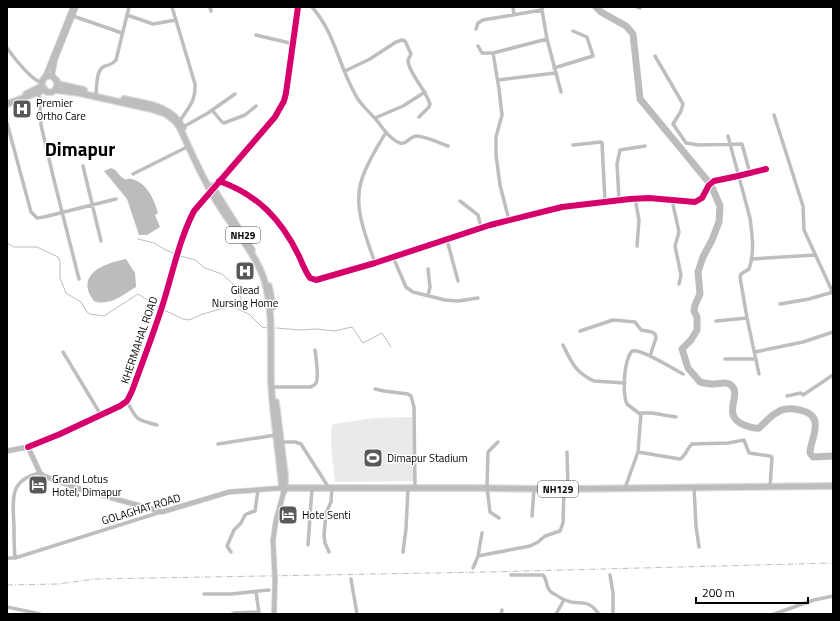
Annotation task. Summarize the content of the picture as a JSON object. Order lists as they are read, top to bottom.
{
  "streets": {
    "highway": ["NH29", "NH129"],
    "main road": ["KHERMAHAL ROAD", "GOLAGHAT ROAD"]
  },
  "crossings": [
    ["NH29", "KHERMAHAL ROAD"],
    ["NH29", "NH129"],
    ["NH29", "GOLAGHAT ROAD"],
    ["NH129", "GOLAGHAT ROAD"]
  ],
  "districts": ["Dimapur"],
  "places": {
    "hospital": ["Premier Ortho Care", "Gilead Nursing Home"],
    "sports": ["Dimapur Stadium"],
    "hotel": ["Grand Lotus Hotel, Dimapur", "Hote Senti"]
  },
  "scale_bar": "200 m"
}
